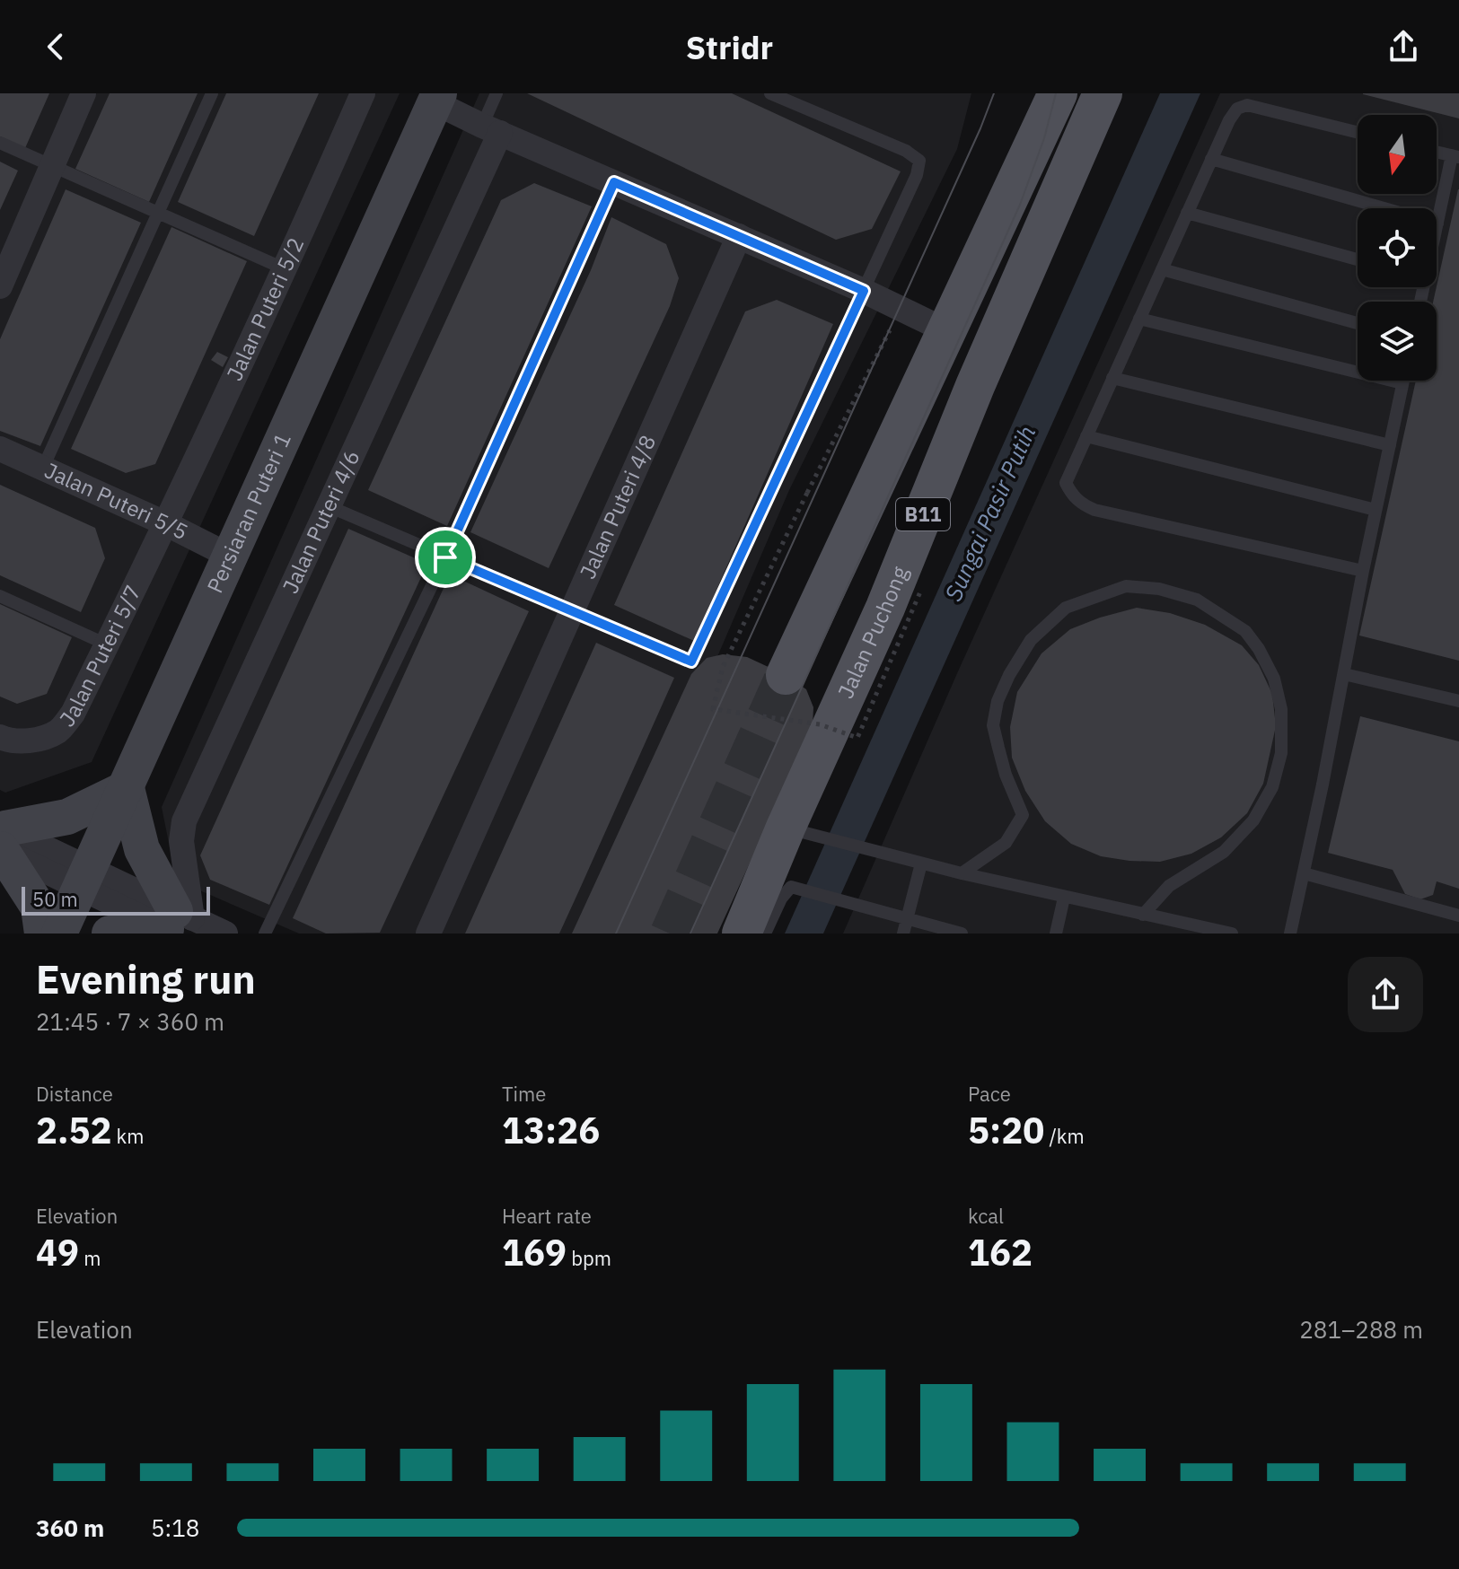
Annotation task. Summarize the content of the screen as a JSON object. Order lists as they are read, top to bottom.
{
  "streets": {
    "main road": ["B11", "Jalan Puchong"],
    "street": [
      "Jalan Puteri 5/2",
      "Jalan Puteri 5/5",
      "Jalan Puteri 4/8",
      "Persiaran Puteri 1",
      "Jalan Puteri 4/6",
      "Jalan Puteri 5/7"
    ]
  },
  "crossings": [
    ["Jalan Puteri 5/2", "Jalan Puteri 5/5"],
    ["Jalan Puteri 5/2", "Jalan Puteri 5/7"],
    ["Jalan Puteri 5/5", "Persiaran Puteri 1"],
    ["Jalan Puteri 5/5", "Jalan Puteri 5/7"]
  ],
  "water": ["Sungai Pasir Putih"],
  "scale_bar": "50 m",
  "north": "bottom",
  "page": {
    "header": "Stridr",
    "scale": "50 m",
    "heading": ["Evening run", "21:45 · 7 × 360 m"],
    "stats": [
      ["Distance", "2.52 km"],
      ["Time", "13:26"],
      ["Pace", "5:20 /km"],
      ["Elevation", "49 m"],
      ["Heart rate", "169 bpm"],
      ["kcal", "162"]
    ],
    "chart": ["Elevation", "281–288 m"],
    "list": [
      {
        "name": "360 m",
        "note": "5:18"
      }
    ]
  }
}
